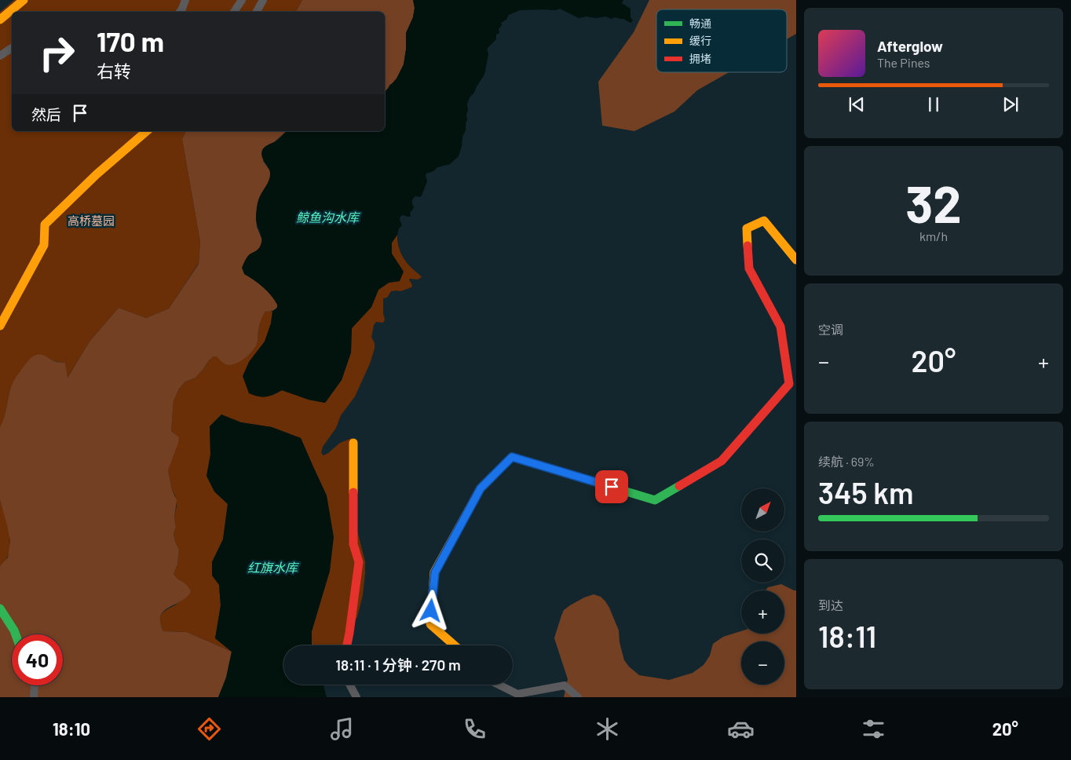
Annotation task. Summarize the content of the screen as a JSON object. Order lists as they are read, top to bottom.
{
  "water": ["鲸鱼沟水库", "红旗水库"],
  "parks": ["高桥墓园"],
  "legend": ["畅通", "缓行", "拥堵"],
  "north": "top right",
  "page": {
    "turn": ["170 m", "右转"],
    "song": ["Afterglow", "The Pines"],
    "then": "然后",
    "tile": [
      ["32", "km/h"],
      "空调",
      ["续航 · 69%", "345 km"],
      ["到达", "18:11"]
    ],
    "heat": ["−", "20°", "+"],
    "map_buttons": ["+", "−"],
    "limit": "40",
    "trip": "18:11 · 1 分钟 · 270 m",
    "tabs": ["18:10", "20°"]
  }
}
